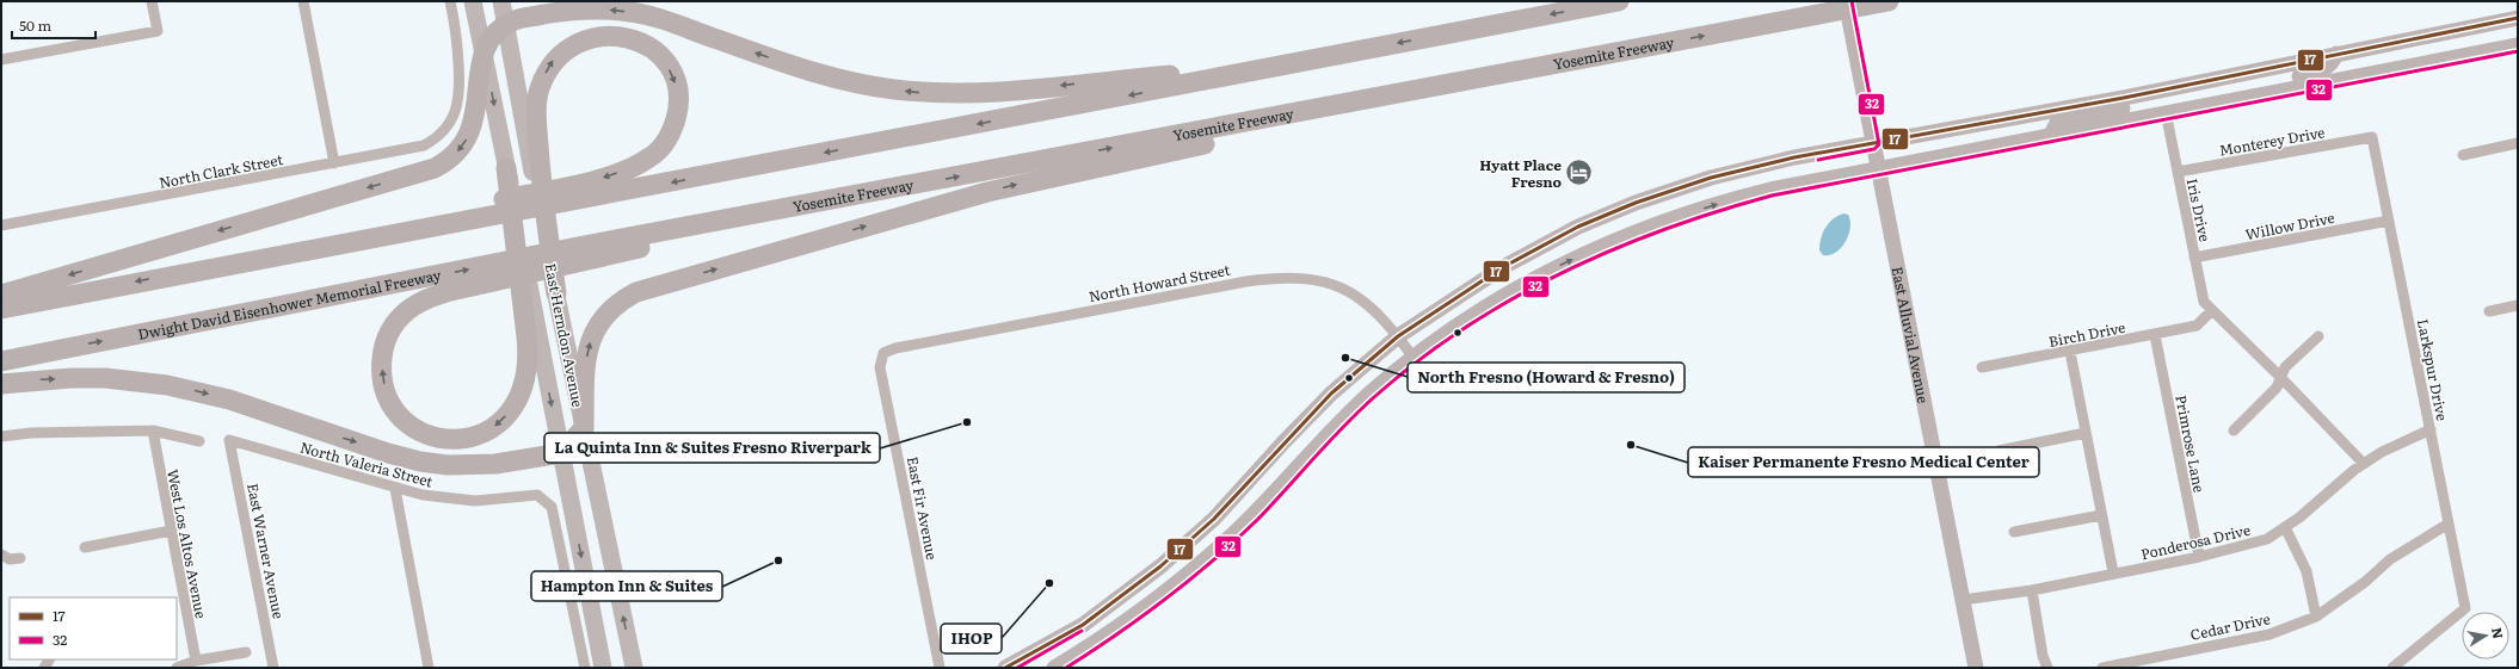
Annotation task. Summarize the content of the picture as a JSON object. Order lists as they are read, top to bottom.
{
  "streets": {
    "highway": ["Yosemite Freeway", "Dwight David Eisenhower Memorial Freeway"],
    "main road": ["East Herndon Avenue", "East Alluvial Avenue"],
    "street": [
      "Monterey Drive",
      "North Clark Street",
      "Iris Drive",
      "Willow Drive",
      "North Howard Street",
      "Birch Drive",
      "Larkspur Drive",
      "Primrose Lane",
      "North Valeria Street",
      "East Fir Avenue",
      "Ponderosa Drive",
      "West Los Altos Avenue",
      "East Warner Avenue",
      "Cedar Drive"
    ]
  },
  "crossings": [
    ["Yosemite Freeway", "Dwight David Eisenhower Memorial Freeway"],
    ["Monterey Drive", "Iris Drive"],
    ["Monterey Drive", "Larkspur Drive"],
    ["Iris Drive", "Willow Drive"],
    ["Iris Drive", "Birch Drive"],
    ["Iris Drive", "Ponderosa Drive"],
    ["Willow Drive", "Larkspur Drive"],
    ["North Howard Street", "East Fir Avenue"],
    ["Birch Drive", "Primrose Lane"],
    ["East Alluvial Avenue", "Ponderosa Drive"],
    ["Larkspur Drive", "Ponderosa Drive"],
    ["Larkspur Drive", "Cedar Drive"],
    ["Primrose Lane", "Ponderosa Drive"],
    ["North Valeria Street", "East Warner Avenue"]
  ],
  "places": {
    "hotel": ["Hyatt Place Fresno"],
    "other": [
      "North Fresno (Howard & Fresno)",
      "La Quinta Inn & Suites Fresno Riverpark",
      "Kaiser Permanente Fresno Medical Center",
      "Hampton Inn & Suites",
      "IHOP"
    ]
  },
  "lines": ["transit line 32", "transit line 17"],
  "legend": ["17", "32"],
  "scale_bar": "50 m",
  "north": "right"
}
